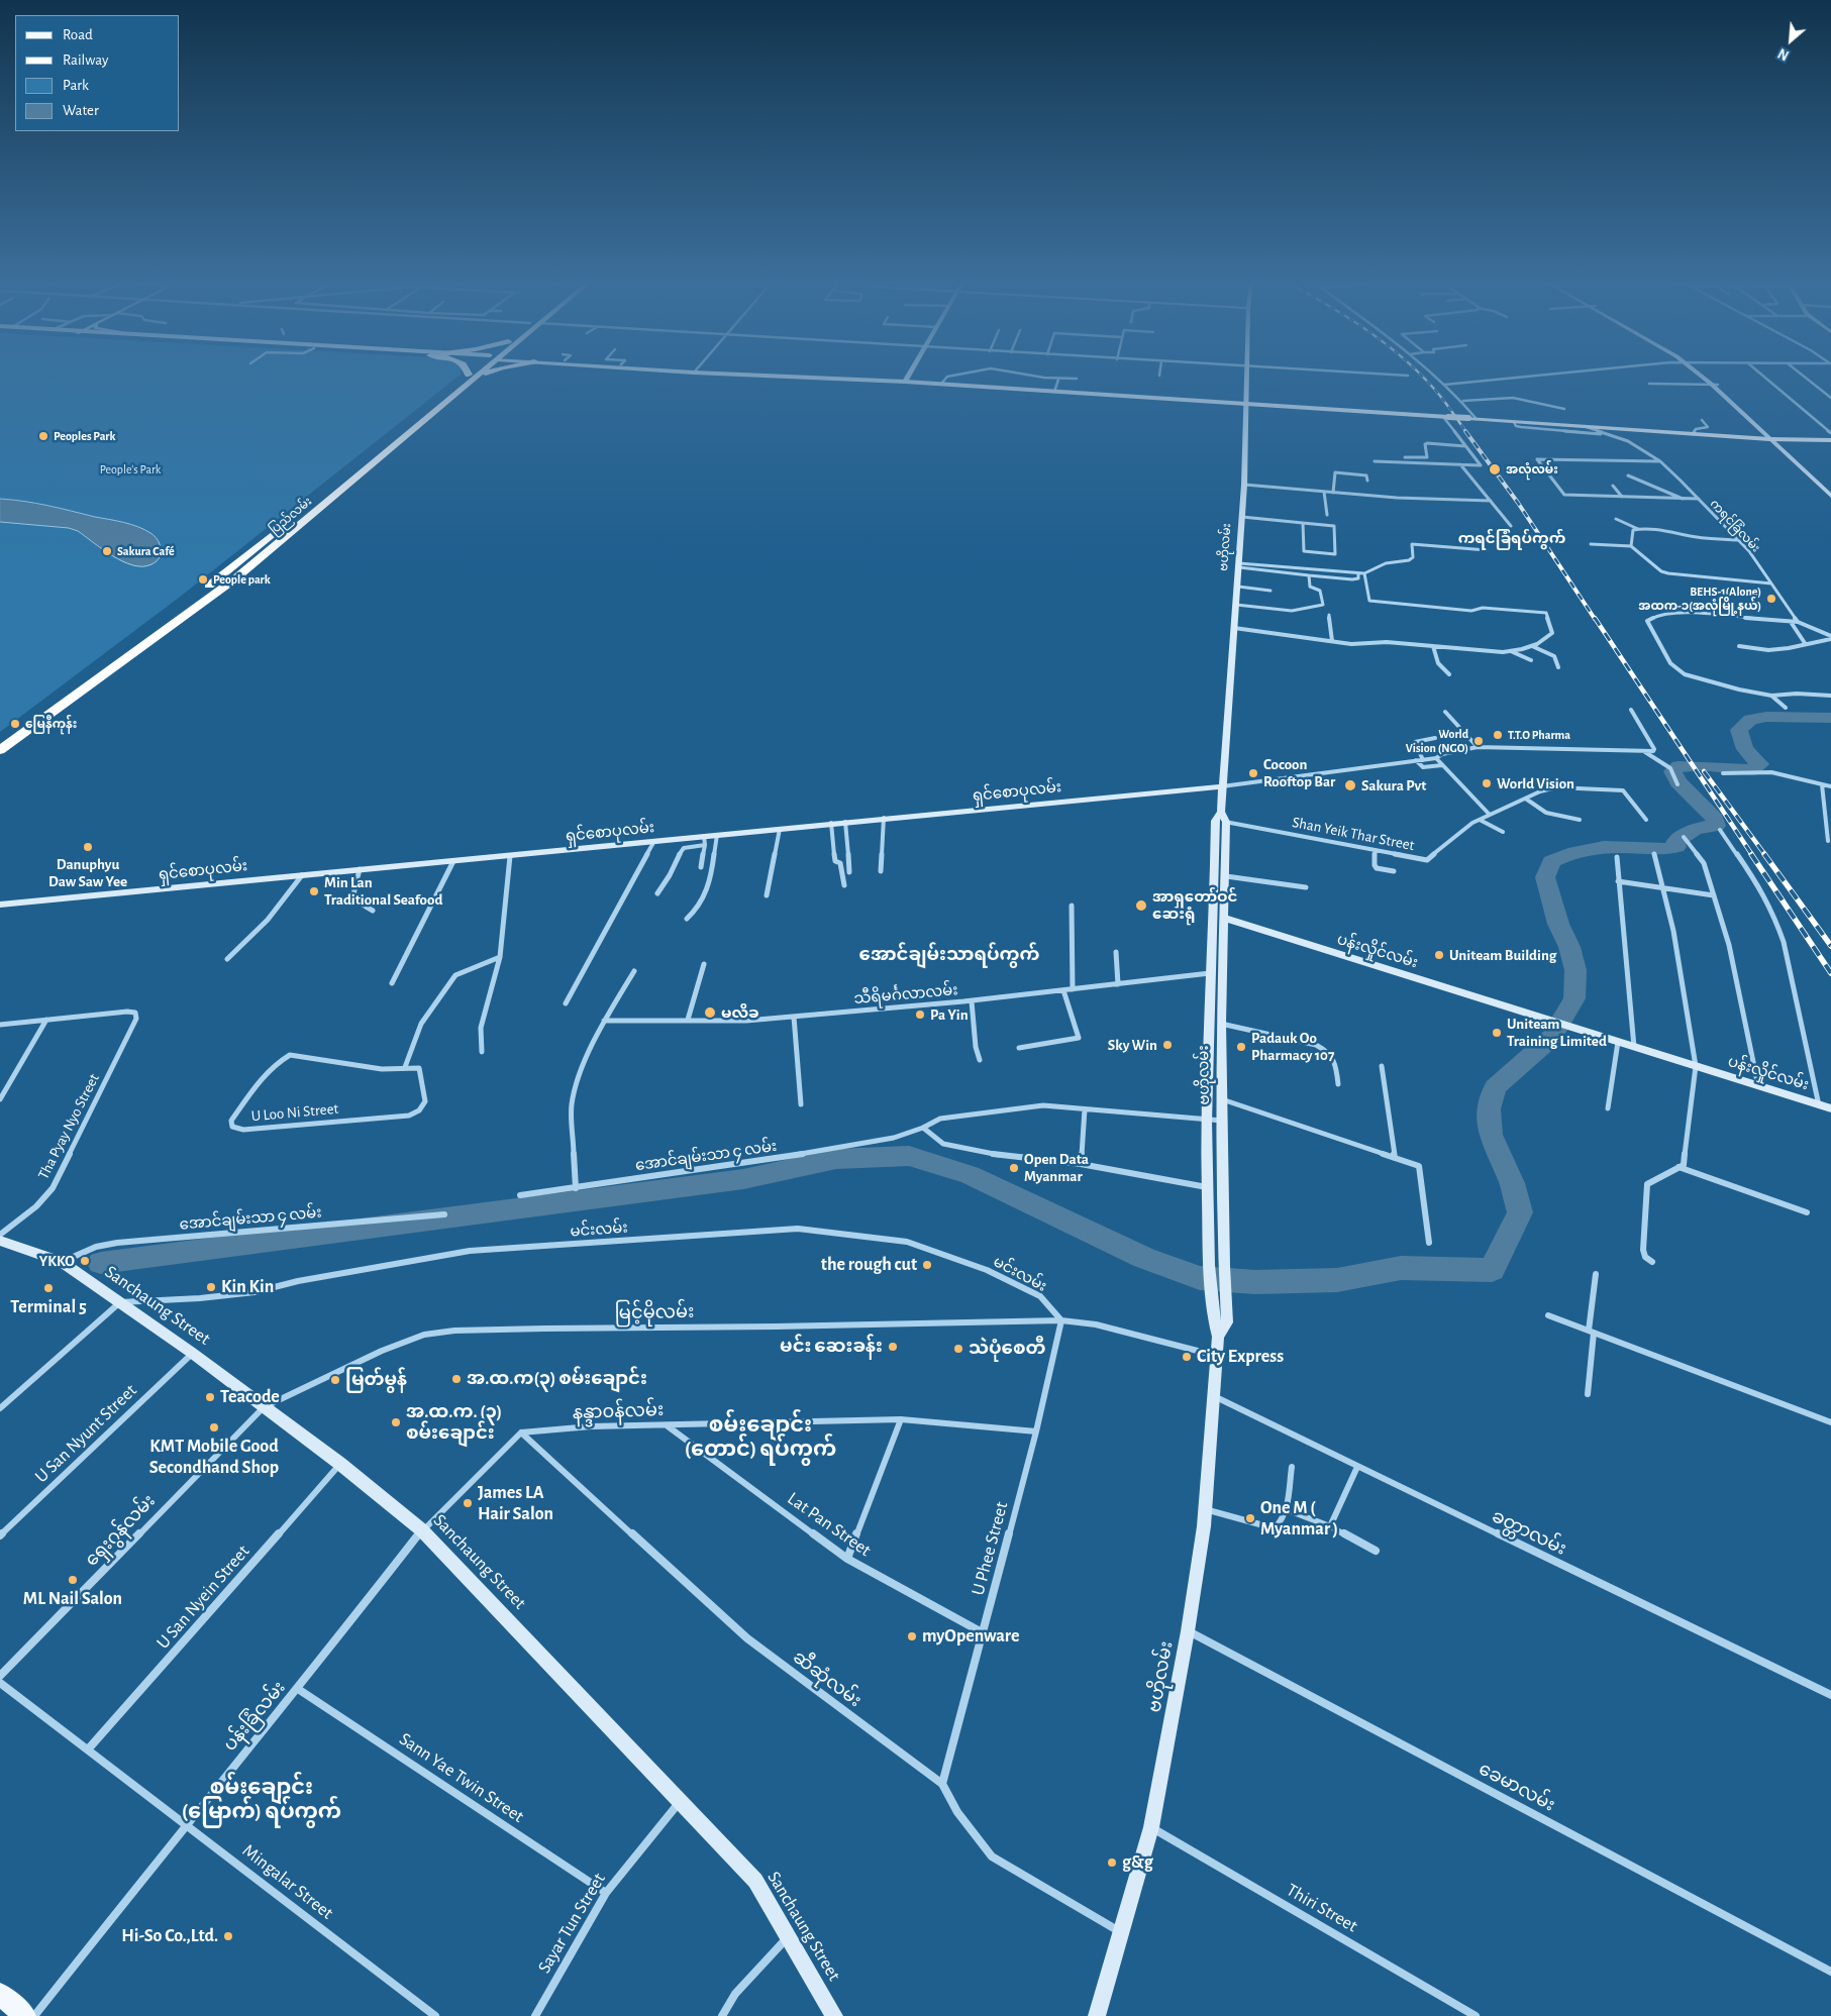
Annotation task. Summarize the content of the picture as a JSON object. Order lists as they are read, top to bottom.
{
  "streets": {
    "highway": ["ပြည်လမ်း"],
    "main road": [
      "ဗဟိုလမ်း",
      "ရှင်စောပုလမ်း",
      "ပန်းလှိုင်လမ်း",
      "Sanchaung Street"
    ],
    "street": [
      "ကရင်ခြံလမ်း",
      "Shan Yeik Thar Street",
      "သီရိမင်္ဂလာလမ်း",
      "U Loo Ni Street",
      "Tha Pyay Nyo Street",
      "အောင်ချမ်းသာ ၄ လမ်း",
      "မင်းလမ်း",
      "မြင့်မိုလမ်း",
      "နန္ဒာ၀န်လမ်း",
      "U San Nyunt Street",
      "Lat Pan Street",
      "ရှေးဂွန်လမ်း",
      "ခတ္တာလမ်း",
      "U Phee Street",
      "U San Nyein Street",
      "ဆီဆုံလမ်း",
      "ပန်းခြံလမ်း",
      "Sann Yae Twin Street",
      "ခေမာလမ်း",
      "Mingalar Street",
      "Thiri Street",
      "Sayar Tun Street"
    ]
  },
  "crossings": [
    ["ဗဟိုလမ်း", "ရှင်စောပုလမ်း"],
    ["ဗဟိုလမ်း", "Shan Yeik Thar Street"],
    ["ဗဟိုလမ်း", "ပန်းလှိုင်လမ်း"],
    ["ဗဟိုလမ်း", "သီရိမင်္ဂလာလမ်း"],
    ["ဗဟိုလမ်း", "အောင်ချမ်းသာ ၄ လမ်း"],
    ["ဗဟိုလမ်း", "မြင့်မိုလမ်း"],
    ["ဗဟိုလမ်း", "ခတ္တာလမ်း"],
    ["ဗဟိုလမ်း", "ဆီဆုံလမ်း"],
    ["ဗဟိုလမ်း", "ခေမာလမ်း"],
    ["ဗဟိုလမ်း", "Thiri Street"],
    ["အောင်ချမ်းသာ ၄ လမ်း", "Sanchaung Street"],
    ["မင်းလမ်း", "Sanchaung Street"],
    ["မင်းလမ်း", "မြင့်မိုလမ်း"],
    ["မင်းလမ်း", "U Phee Street"],
    ["Sanchaung Street", "မြင့်မိုလမ်း"],
    ["Sanchaung Street", "U San Nyunt Street"],
    ["Sanchaung Street", "ရှေးဂွန်လမ်း"],
    ["Sanchaung Street", "U San Nyein Street"],
    ["Sanchaung Street", "ပန်းခြံလမ်း"],
    ["Sanchaung Street", "Sayar Tun Street"],
    ["မြင့်မိုလမ်း", "ရှေးဂွန်လမ်း"],
    ["မြင့်မိုလမ်း", "U Phee Street"],
    ["နန္ဒာ၀န်လမ်း", "Lat Pan Street"],
    ["နန္ဒာ၀န်လမ်း", "U Phee Street"],
    ["နန္ဒာ၀န်လမ်း", "ဆီဆုံလမ်း"],
    ["Lat Pan Street", "U Phee Street"],
    ["U Phee Street", "ဆီဆုံလမ်း"],
    ["U San Nyein Street", "Mingalar Street"],
    ["ပန်းခြံလမ်း", "Sann Yae Twin Street"],
    ["ပန်းခြံလမ်း", "Mingalar Street"],
    ["Sann Yae Twin Street", "Sayar Tun Street"]
  ],
  "districts": [
    "ကရင်ခြံရပ်ကွက်",
    "အောင်ချမ်းသာရပ်ကွက်",
    "စမ်းချောင်း (တောင်) ရပ်ကွက်",
    "စမ်းချောင်း (မြောက်) ရပ်ကွက်"
  ],
  "parks": ["People's Park"],
  "places": [
    "Peoples Park",
    "အလုံလမ်း",
    "Sakura Café",
    "People park",
    "BEHS-1(Alone) အထက-၁(အလုံမြို့နယ်)",
    "မြေနီကုန်း",
    "T.T.O Pharma",
    "World Vision (NGO)",
    "Cocoon Rooftop Bar",
    "World Vision",
    "Sakura Pvt",
    "Danuphyu Daw Saw Yee",
    "Min Lan Traditional Seafood",
    "အာရှတော်ဝင် ဆေးရုံ",
    "Uniteam Building",
    "မလိခ",
    "Pa Yin",
    "Uniteam Training Limited",
    "Sky Win",
    "Padauk Oo Pharmacy 107",
    "Open Data Myanmar",
    "YKKO",
    "the rough cut",
    "Kin Kin",
    "Terminal 5",
    "မင်း ဆေးခန်း",
    "သဲပုံစေတီ",
    "City Express",
    "အ.ထ.က(၃) စမ်းချောင်း",
    "မြတ်မွန်",
    "Teacode",
    "အ.ထ.က. (၃) စမ်းချောင်း",
    "KMT Mobile Good Secondhand Shop",
    "James LA Hair Salon",
    "One M ( Myanmar )",
    "ML Nail Salon",
    "myOpenware",
    "g&g",
    "Hi-So Co.,Ltd."
  ],
  "legend": [
    "Road",
    "Railway",
    "Park",
    "Water"
  ],
  "north": "bottom left"
}
